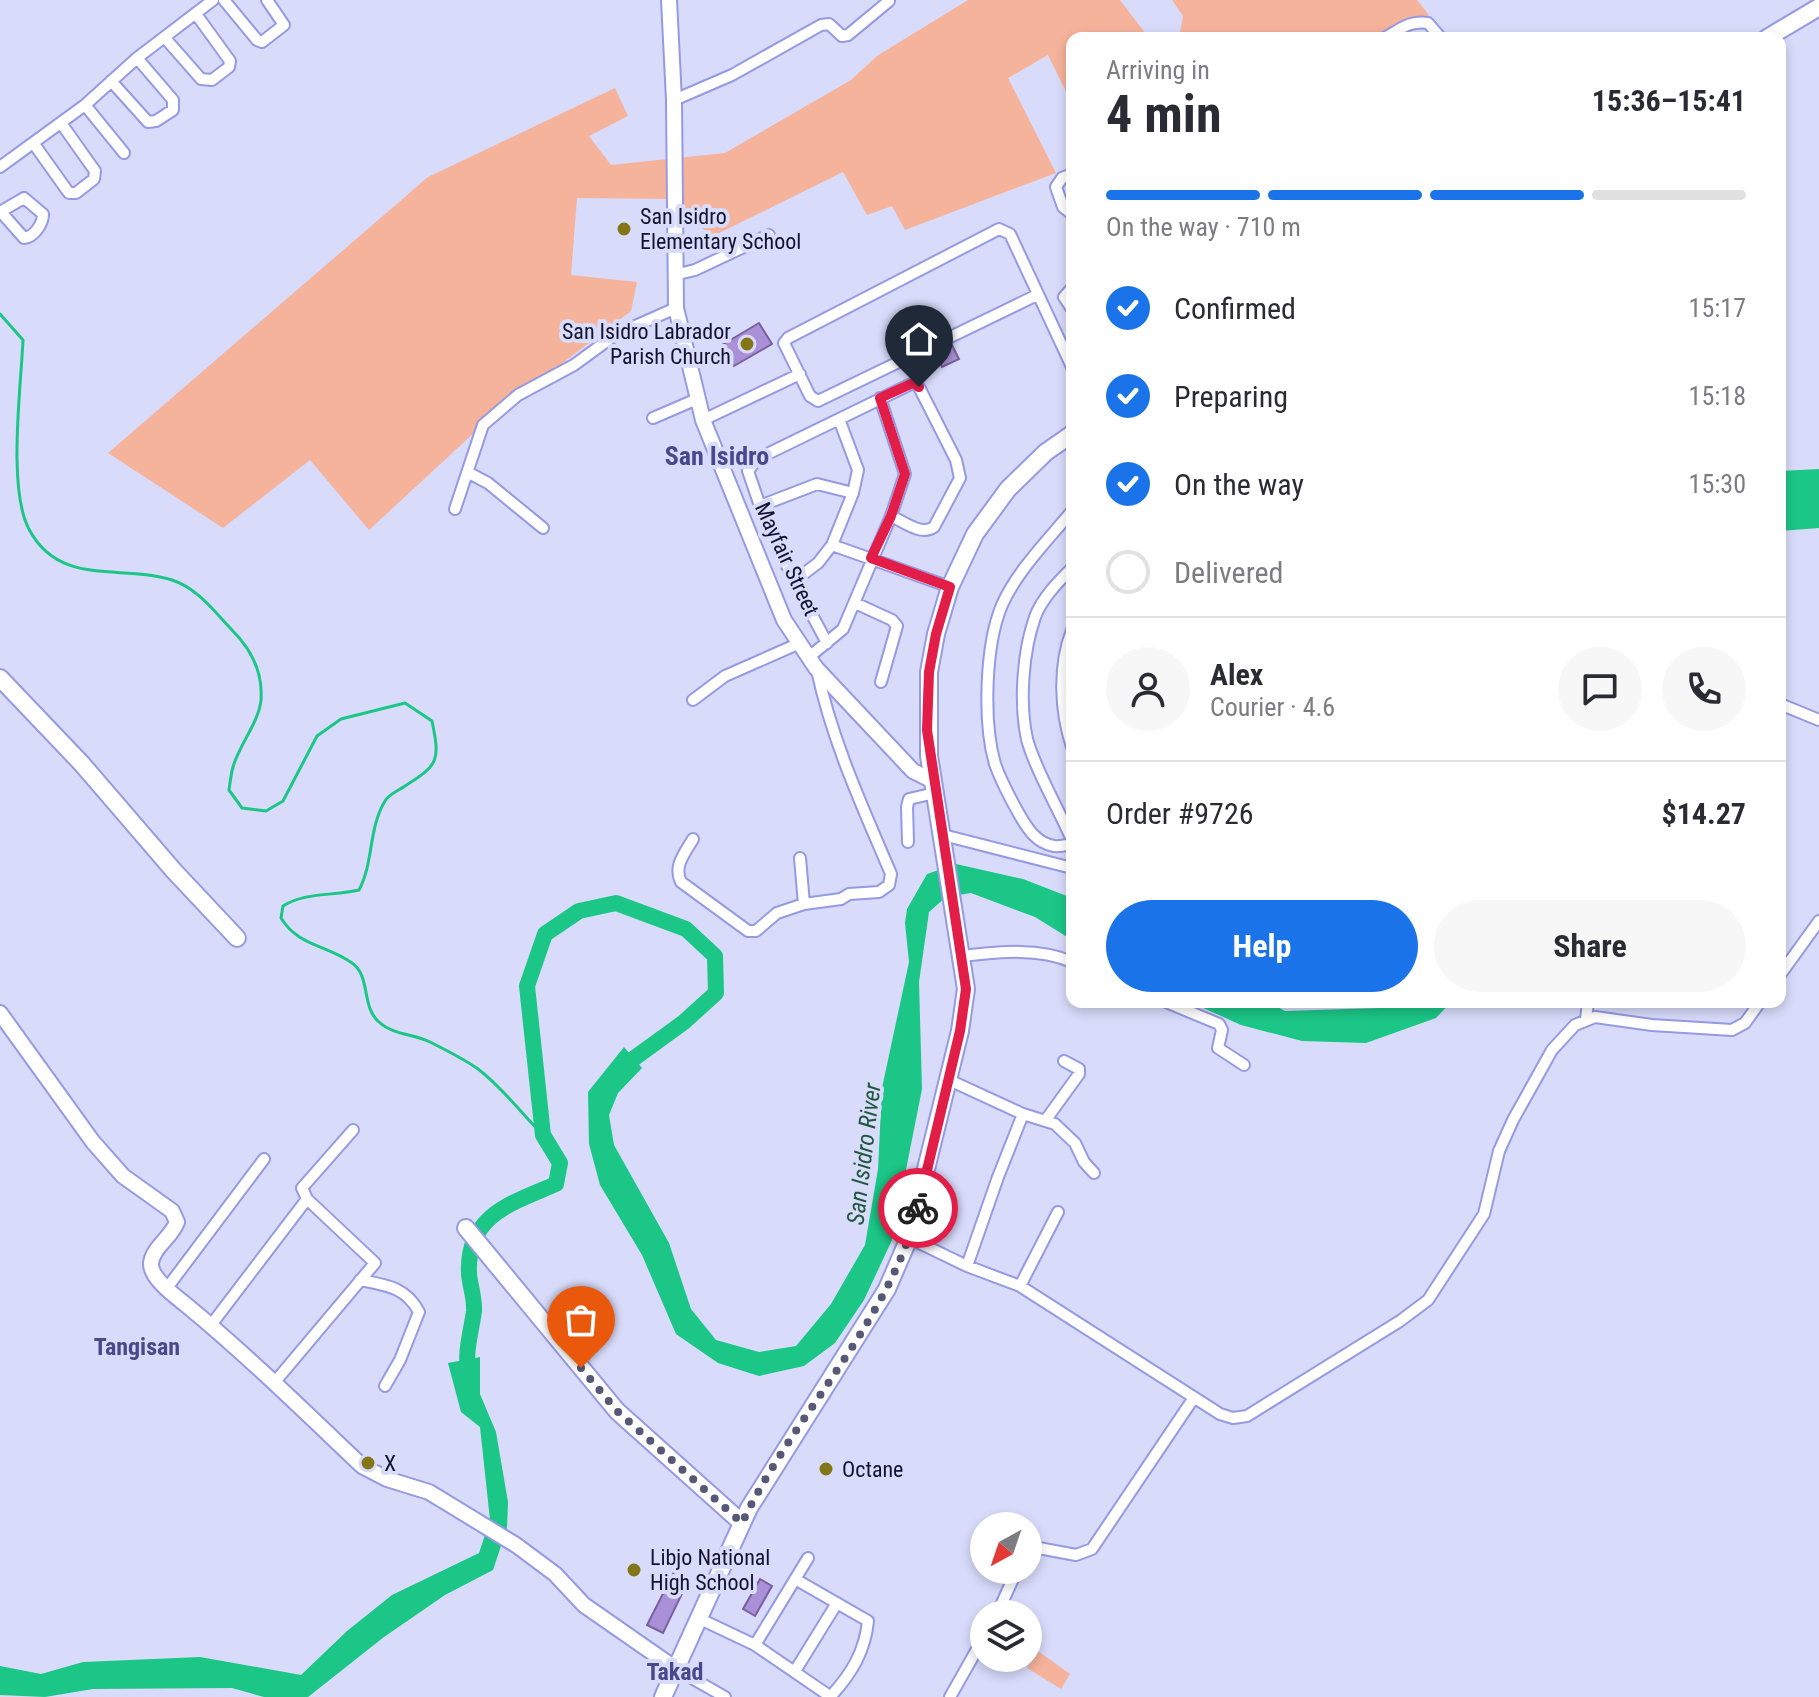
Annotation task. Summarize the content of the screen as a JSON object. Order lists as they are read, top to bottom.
{
  "streets": {
    "street": ["Mayfair Street"]
  },
  "districts": ["San Isidro", "Tangisan", "Takad"],
  "water": ["San Isidro River"],
  "places": [
    "San Isidro Elementary School",
    "San Isidro Labrador Parish Church",
    "X",
    "Octane",
    "Libjo National High School"
  ],
  "north": "bottom left",
  "page": {
    "heading": ["4 min", "Arriving in", "15:36–15:41"],
    "panel": [
      "Alex",
      "Courier · 4.6",
      "Order #9726",
      "$14.27"
    ],
    "bar": "On the way · 710 m",
    "list": [
      ["Confirmed", "15:17"],
      ["Preparing", "15:18"],
      ["On the way", "15:30"],
      "Delivered"
    ],
    "buttons": ["Help", "Share"]
  }
}
